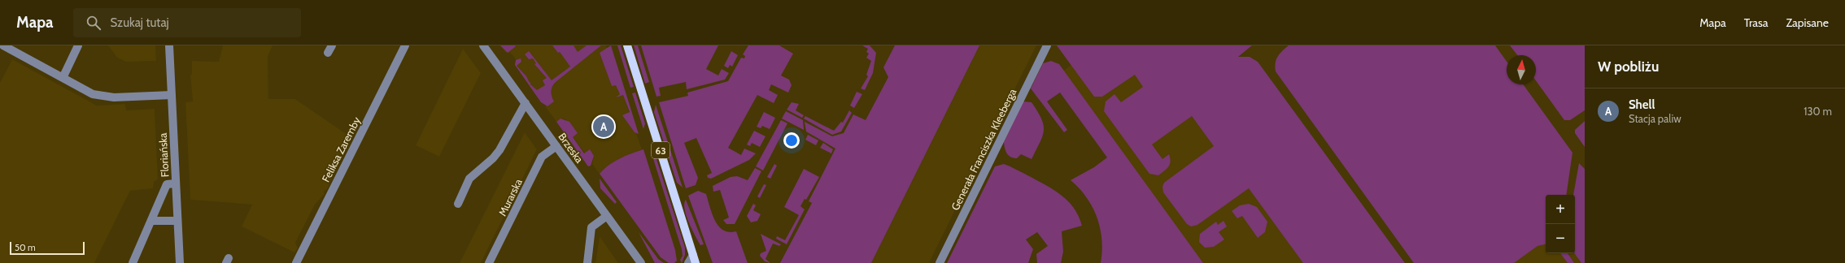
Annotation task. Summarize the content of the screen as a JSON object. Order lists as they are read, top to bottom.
{
  "streets": {
    "main road": ["63"],
    "street": [
      "Brzeska",
      "Feliksa Zaremby",
      "Generała Franciszka Kleeberga",
      "Floriańska",
      "Murarska"
    ]
  },
  "crossings": [
    ["Brzeska", "Murarska"]
  ],
  "scale_bar": "50 m",
  "north": "top",
  "page": {
    "header": "Mapa",
    "search": "Szukaj tutaj",
    "nav": ["Mapa", "Trasa", "Zapisane"],
    "heading": "W pobliżu",
    "list": [
      {
        "mark": "A",
        "name": "Shell",
        "note": "Stacja paliw",
        "value": "130 m"
      }
    ],
    "pins": "A",
    "map_buttons": ["+", "−"],
    "scale": "50 m"
  }
}
